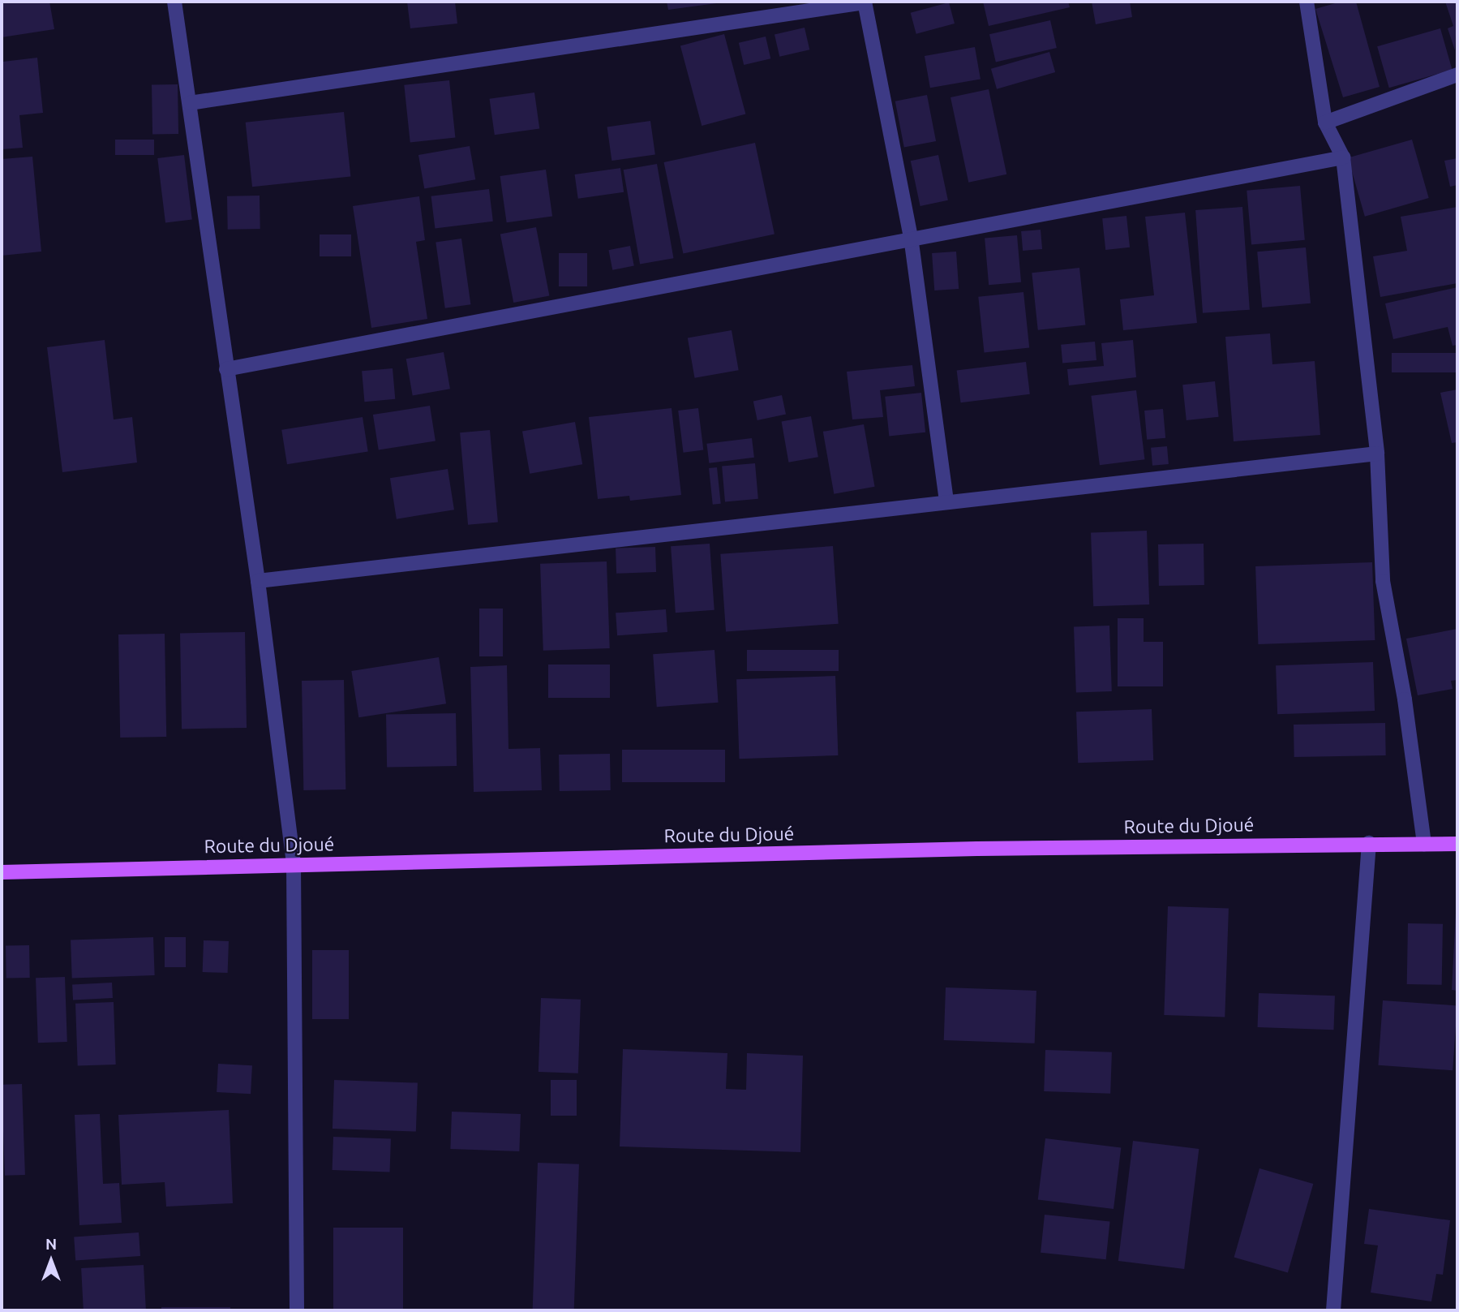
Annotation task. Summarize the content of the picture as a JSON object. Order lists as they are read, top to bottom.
{
  "streets": {
    "main road": ["Route du Djoué"]
  },
  "north": "top"
}
